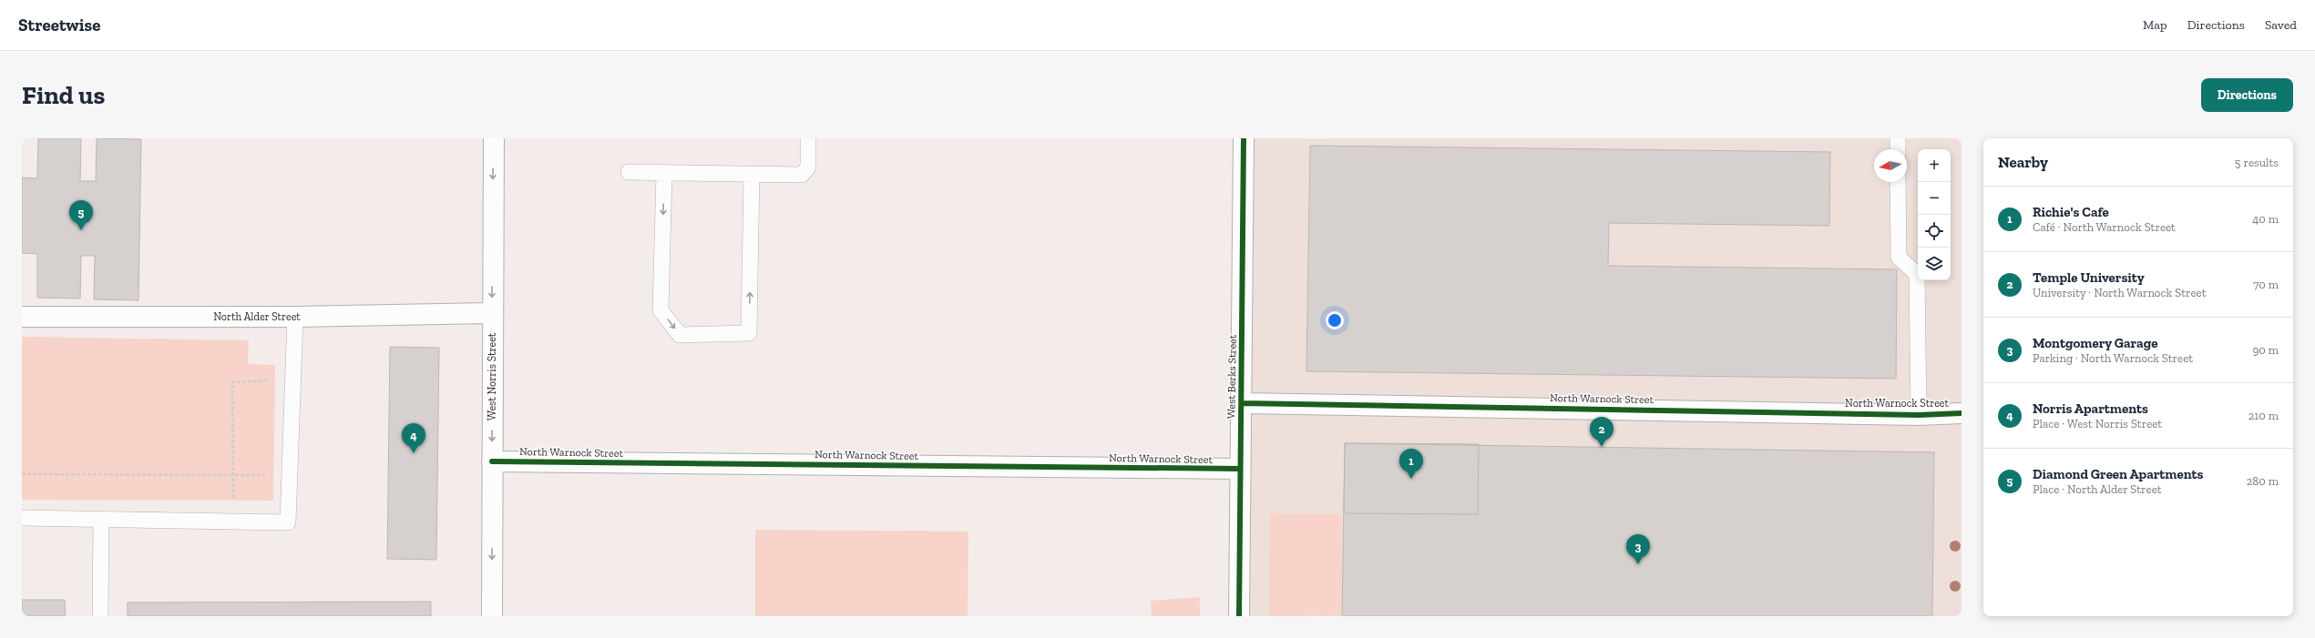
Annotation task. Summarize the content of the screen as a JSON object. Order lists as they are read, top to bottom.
{
  "streets": {
    "street": [
      "North Alder Street",
      "West Norris Street",
      "West Berks Street",
      "North Warnock Street"
    ]
  },
  "crossings": [
    ["North Alder Street", "West Norris Street"],
    ["West Norris Street", "North Warnock Street"],
    ["West Berks Street", "North Warnock Street"]
  ],
  "one_way": ["West Norris Street"],
  "north": "left",
  "page": {
    "header": "Streetwise",
    "nav": ["Map", "Directions", "Saved"],
    "buttons": "Directions",
    "title": "Find us",
    "heading": ["Nearby", "5 results"],
    "map_buttons": ["+", "−"],
    "list": [
      {
        "mark": "1",
        "name": "Richie's Cafe",
        "note": "Café · North Warnock Street",
        "value": "40 m"
      },
      {
        "mark": "2",
        "name": "Temple University",
        "note": "University · North Warnock Street",
        "value": "70 m"
      },
      {
        "mark": "3",
        "name": "Montgomery Garage",
        "note": "Parking · North Warnock Street",
        "value": "90 m"
      },
      {
        "mark": "4",
        "name": "Norris Apartments",
        "note": "Place · West Norris Street",
        "value": "210 m"
      },
      {
        "mark": "5",
        "name": "Diamond Green Apartments",
        "note": "Place · North Alder Street",
        "value": "280 m"
      }
    ],
    "pins": [
      "5",
      "2",
      "4",
      "1",
      "3"
    ]
  }
}
